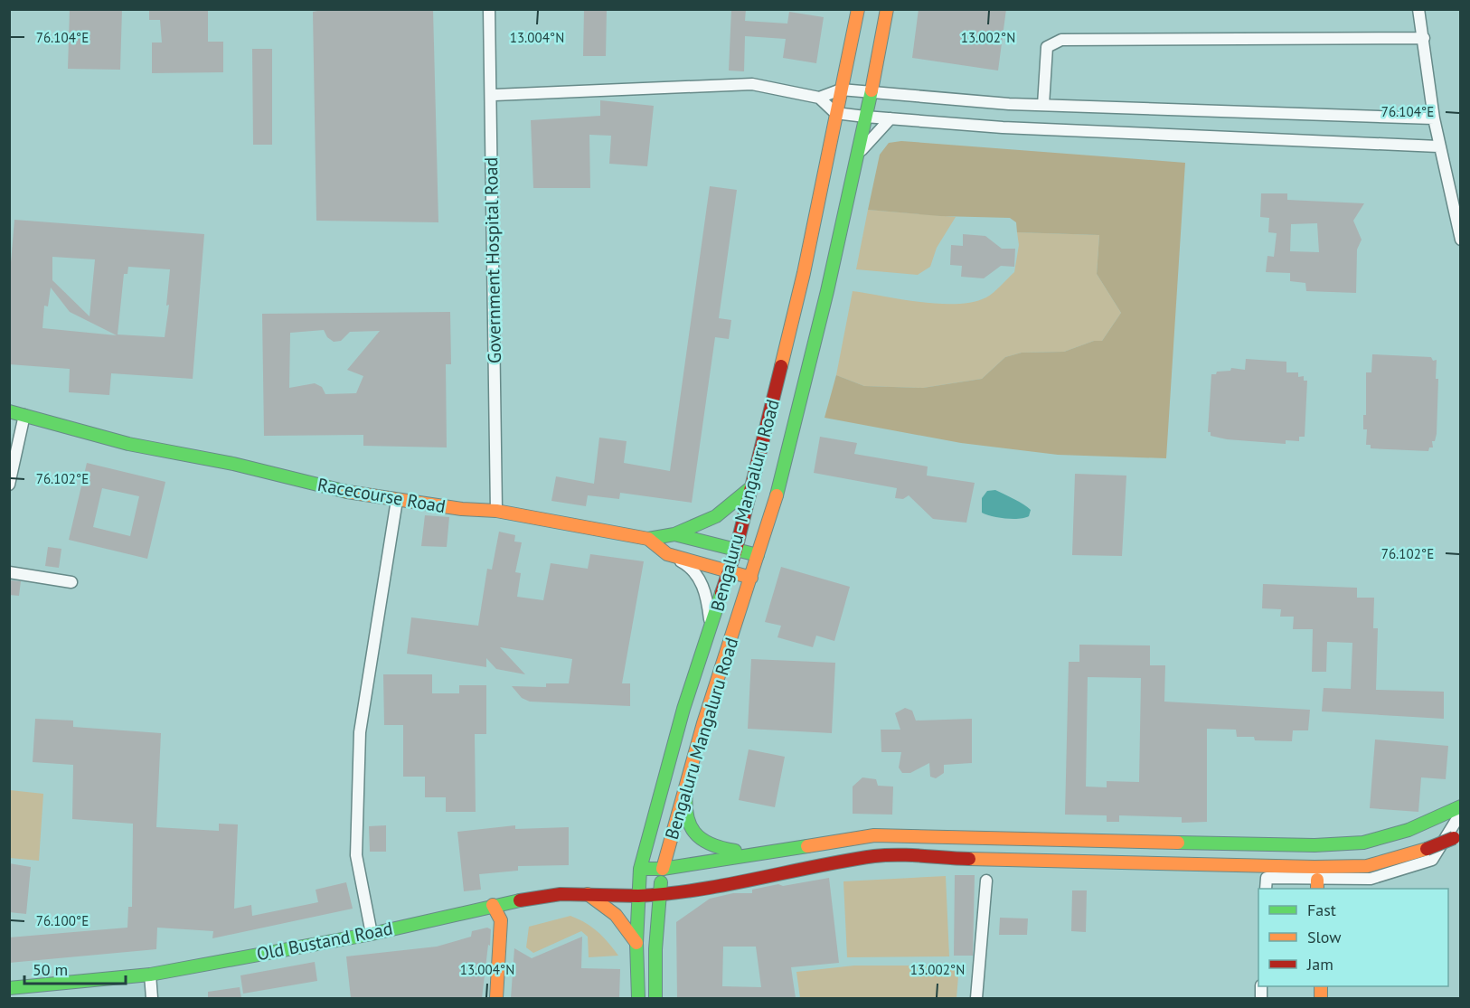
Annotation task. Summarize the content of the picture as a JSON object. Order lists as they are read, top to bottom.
{
  "streets": {
    "main road": [
      "Racecourse Road",
      "Bengaluru - Mangaluru Road",
      "Bengaluru Mangaluru Road",
      "Old Bustand Road"
    ],
    "street": ["Government Hospital Road"]
  },
  "crossings": [
    ["Government Hospital Road", "Racecourse Road"],
    ["Racecourse Road", "Bengaluru - Mangaluru Road"],
    ["Racecourse Road", "Bengaluru Mangaluru Road"],
    ["Bengaluru - Mangaluru Road", "Bengaluru Mangaluru Road"],
    ["Bengaluru - Mangaluru Road", "Old Bustand Road"]
  ],
  "legend": ["Fast", "Slow", "Jam"],
  "scale_bar": "50 m",
  "coordinates": [
    "76.104°E",
    "13.004°N",
    "13.002°N",
    "76.102°E",
    "76.100°E"
  ]
}
